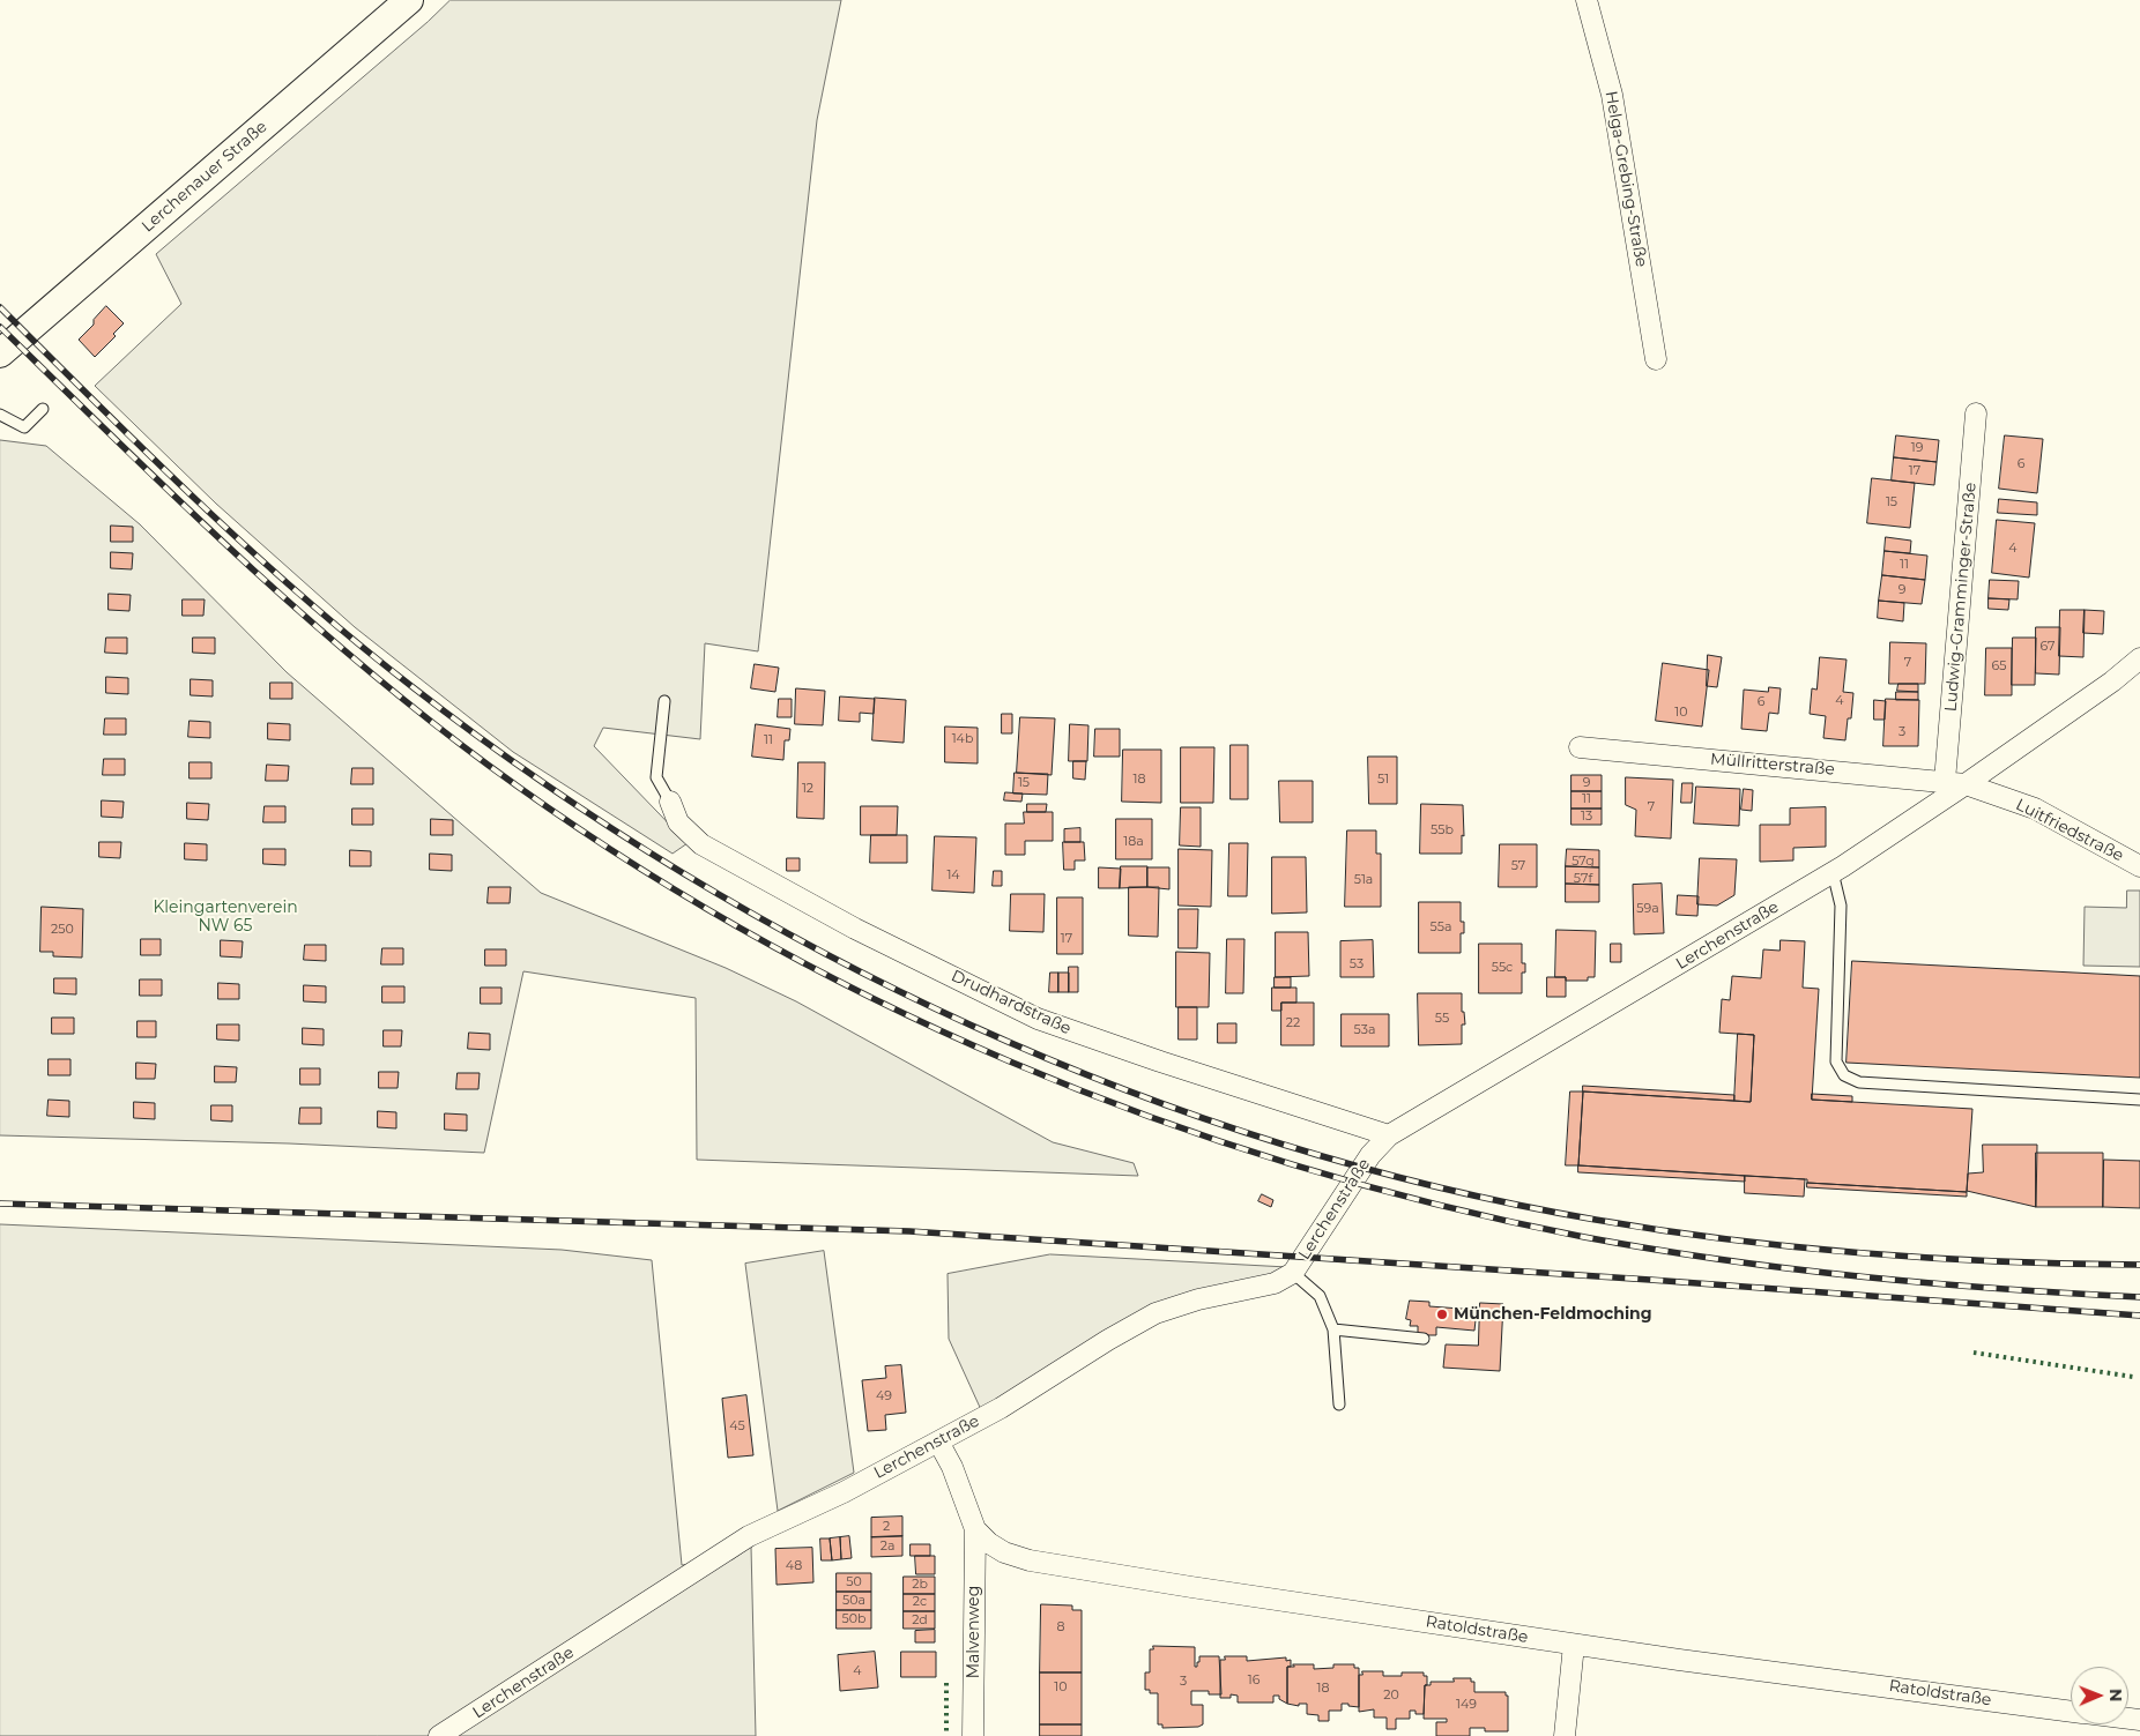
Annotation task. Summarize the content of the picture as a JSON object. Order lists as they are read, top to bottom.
{
  "streets": {
    "main road": ["Lerchenauer Straße"],
    "street": [
      "Helga-Grebing-Straße",
      "Ludwig-Gramminger-Straße",
      "Müllritterstraße",
      "Luitfriedstraße",
      "Lerchenstraße",
      "Drudhardstraße",
      "Ratoldstraße",
      "Malvenweg"
    ]
  },
  "crossings": [
    ["Ludwig-Gramminger-Straße", "Müllritterstraße"],
    ["Müllritterstraße", "Luitfriedstraße"],
    ["Müllritterstraße", "Lerchenstraße"],
    ["Luitfriedstraße", "Lerchenstraße"],
    ["Lerchenstraße", "Drudhardstraße"],
    ["Lerchenstraße", "Ratoldstraße"],
    ["Ratoldstraße", "Malvenweg"]
  ],
  "parks": ["Kleingartenverein NW 65"],
  "places": ["München-Feldmoching"],
  "house_numbers": [
    "19",
    "6",
    "17",
    "15",
    "4",
    "11",
    "9",
    "67",
    "7",
    "65",
    "4",
    "6",
    "10",
    "3",
    "14b",
    "11",
    "18",
    "51",
    "15",
    "9",
    "12",
    "11",
    "7",
    "13",
    "55b",
    "18a",
    "57g",
    "57",
    "14",
    "57f",
    "51a",
    "59a",
    "55a",
    "250",
    "17",
    "53",
    "55c",
    "55",
    "22",
    "53a",
    "49",
    "45",
    "2",
    "2a",
    "48",
    "50",
    "2b",
    "50a",
    "2c",
    "50b",
    "2d",
    "8",
    "4",
    "16",
    "3",
    "10",
    "18",
    "20",
    "149"
  ],
  "north": "right"
}
